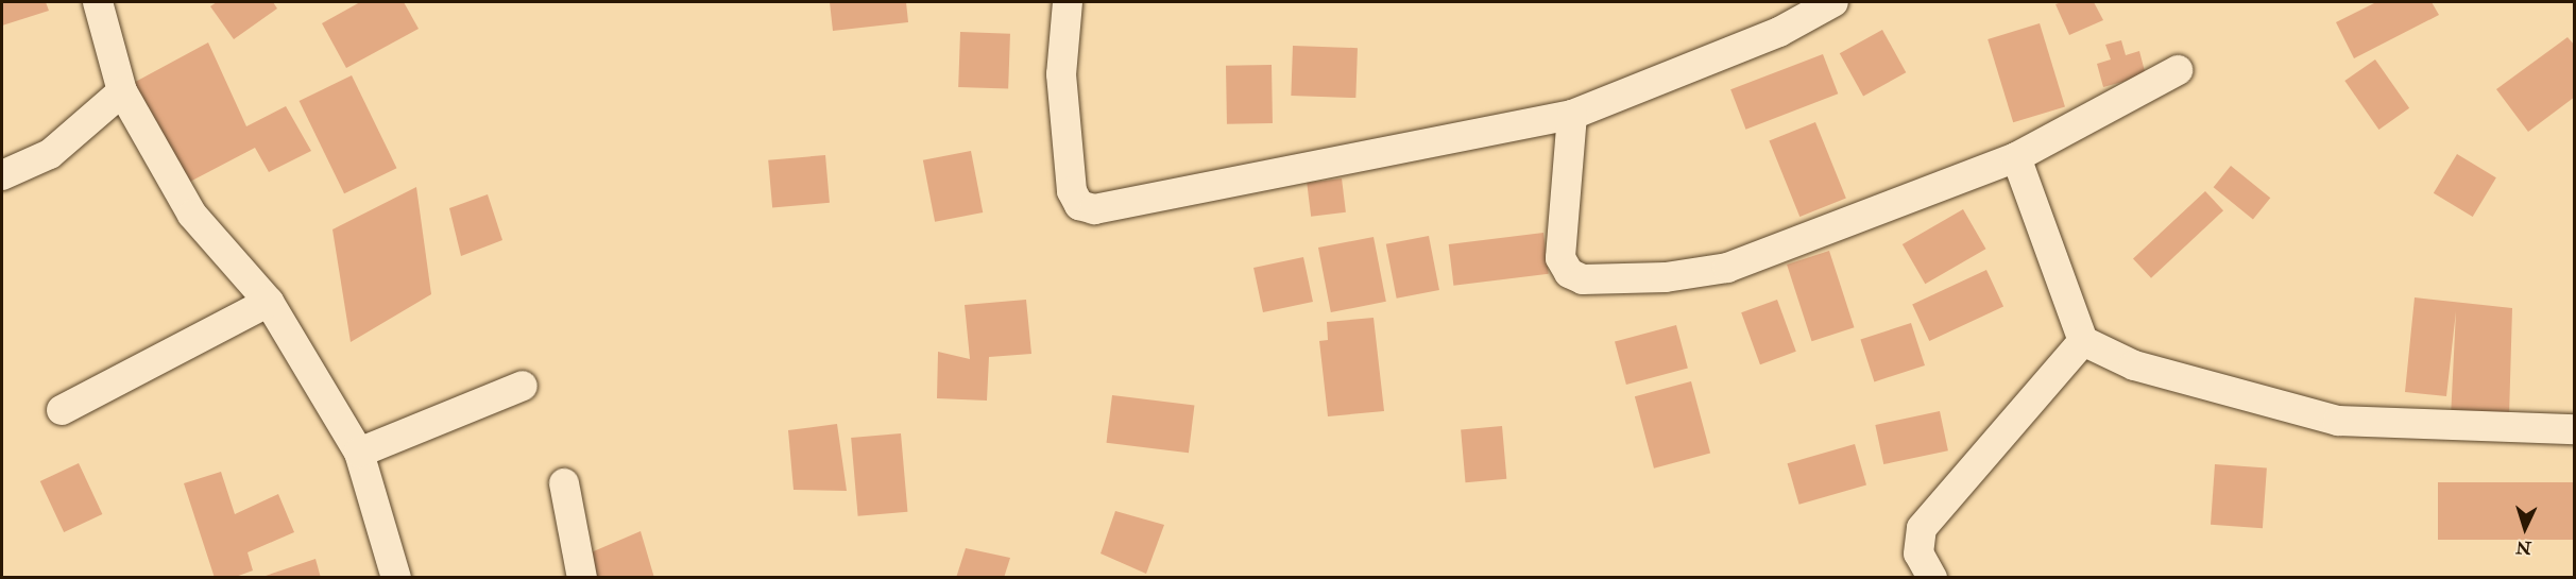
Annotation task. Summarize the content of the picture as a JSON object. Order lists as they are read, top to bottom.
{
  "north": "bottom"
}
